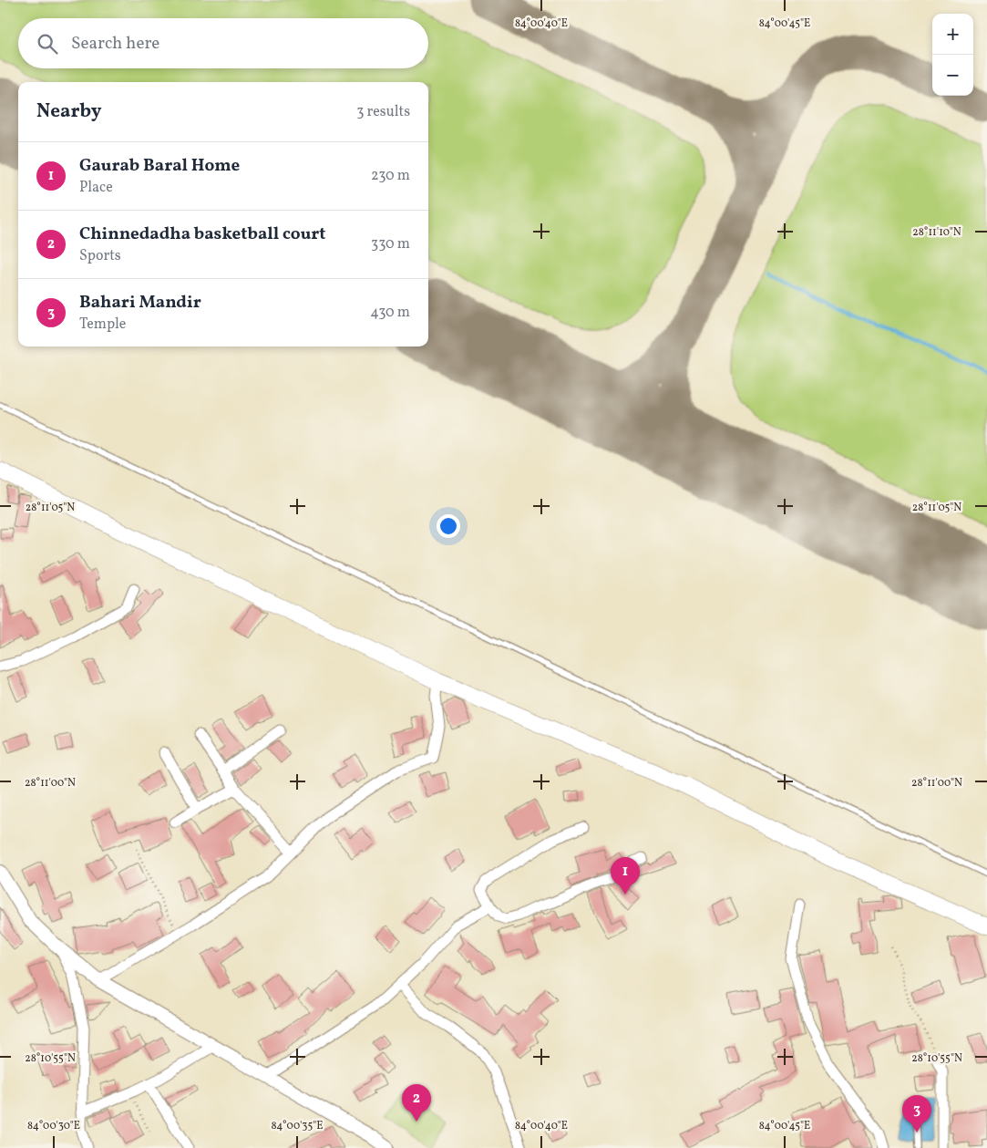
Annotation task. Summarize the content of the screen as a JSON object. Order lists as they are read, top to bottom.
{
  "page": {
    "map_buttons": ["+", "−"],
    "search": "Search here",
    "heading": ["Nearby", "3 results"],
    "list": [
      {
        "mark": "1",
        "name": "Gaurab Baral Home",
        "note": "Place",
        "value": "230 m"
      },
      {
        "mark": "2",
        "name": "Chinnedadha basketball court",
        "note": "Sports",
        "value": "330 m"
      },
      {
        "mark": "3",
        "name": "Bahari Mandir",
        "note": "Temple",
        "value": "430 m"
      }
    ],
    "pins": ["1", "2", "3"]
  },
  "coordinates": [
    "84°00'40\"E",
    "84°00'45\"E",
    "28°11'10\"N",
    "28°11'05\"N",
    "28°11'00\"N",
    "28°10'55\"N",
    "84°00'30\"E",
    "84°00'35\"E"
  ]
}
